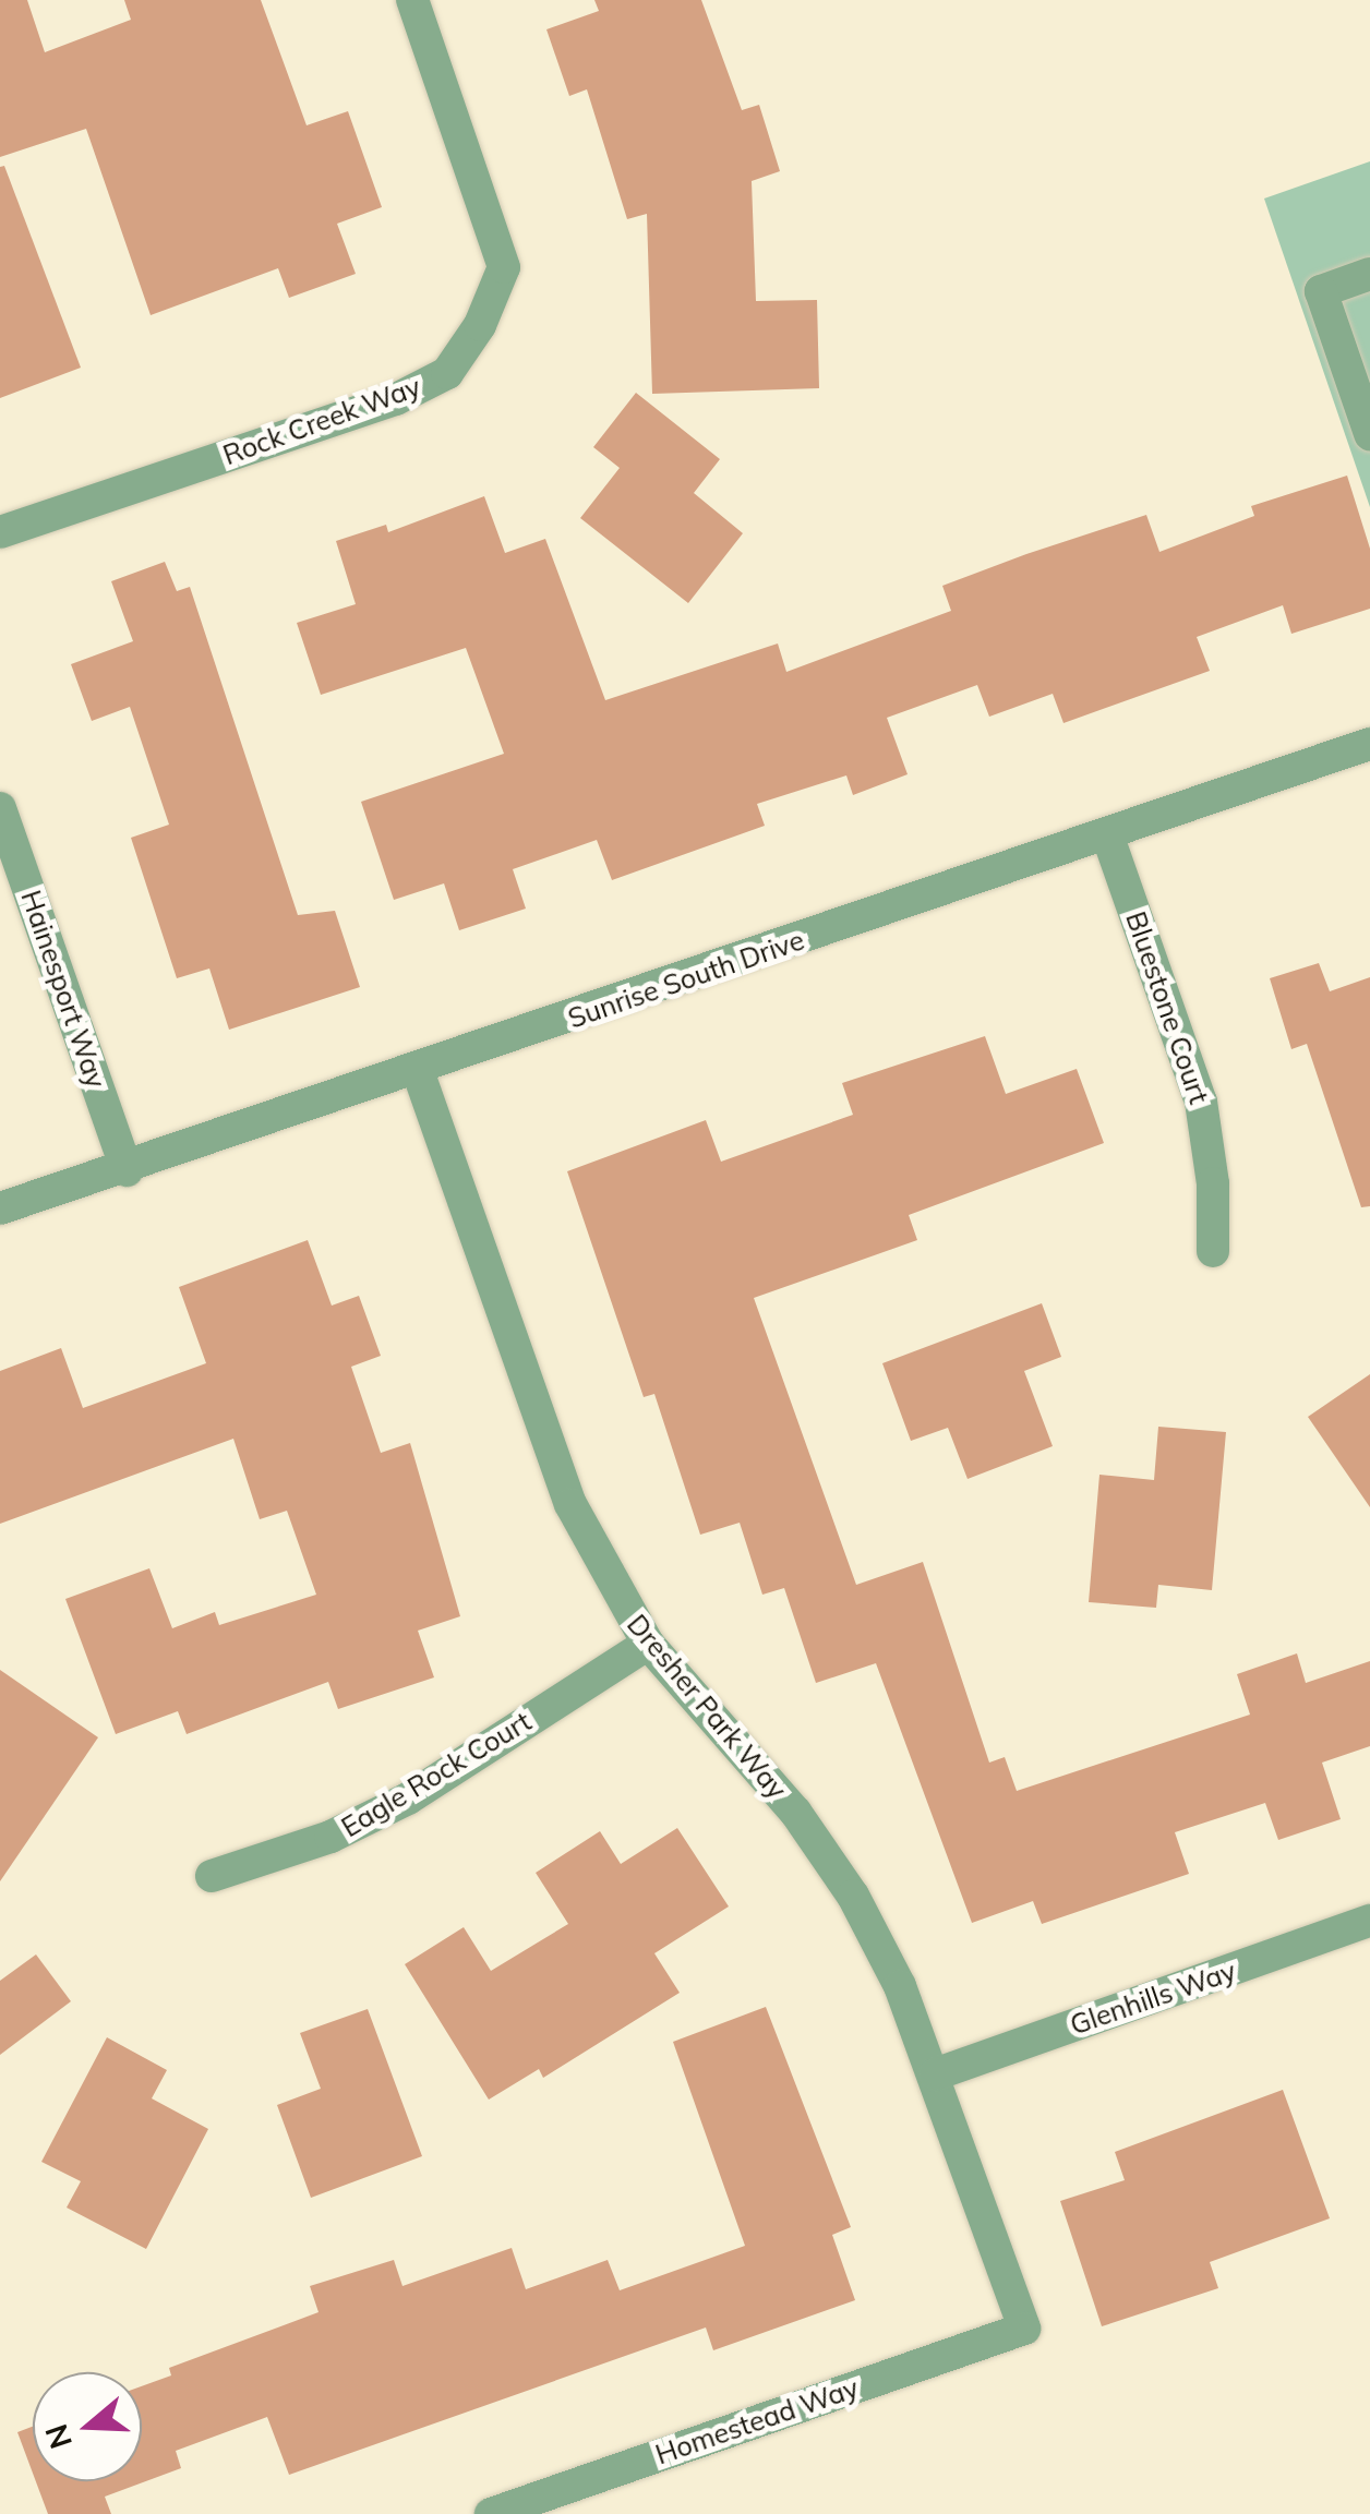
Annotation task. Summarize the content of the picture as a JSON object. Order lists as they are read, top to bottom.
{
  "streets": {
    "street": [
      "Rock Creek Way",
      "Sunrise South Drive",
      "Hainesport Way",
      "Bluestone Court",
      "Dresher Park Way",
      "Eagle Rock Court",
      "Glenhills Way",
      "Homestead Way"
    ]
  },
  "crossings": [
    ["Sunrise South Drive", "Hainesport Way"],
    ["Sunrise South Drive", "Bluestone Court"],
    ["Sunrise South Drive", "Dresher Park Way"],
    ["Dresher Park Way", "Eagle Rock Court"],
    ["Dresher Park Way", "Glenhills Way"],
    ["Dresher Park Way", "Homestead Way"]
  ],
  "north": "left"
}
